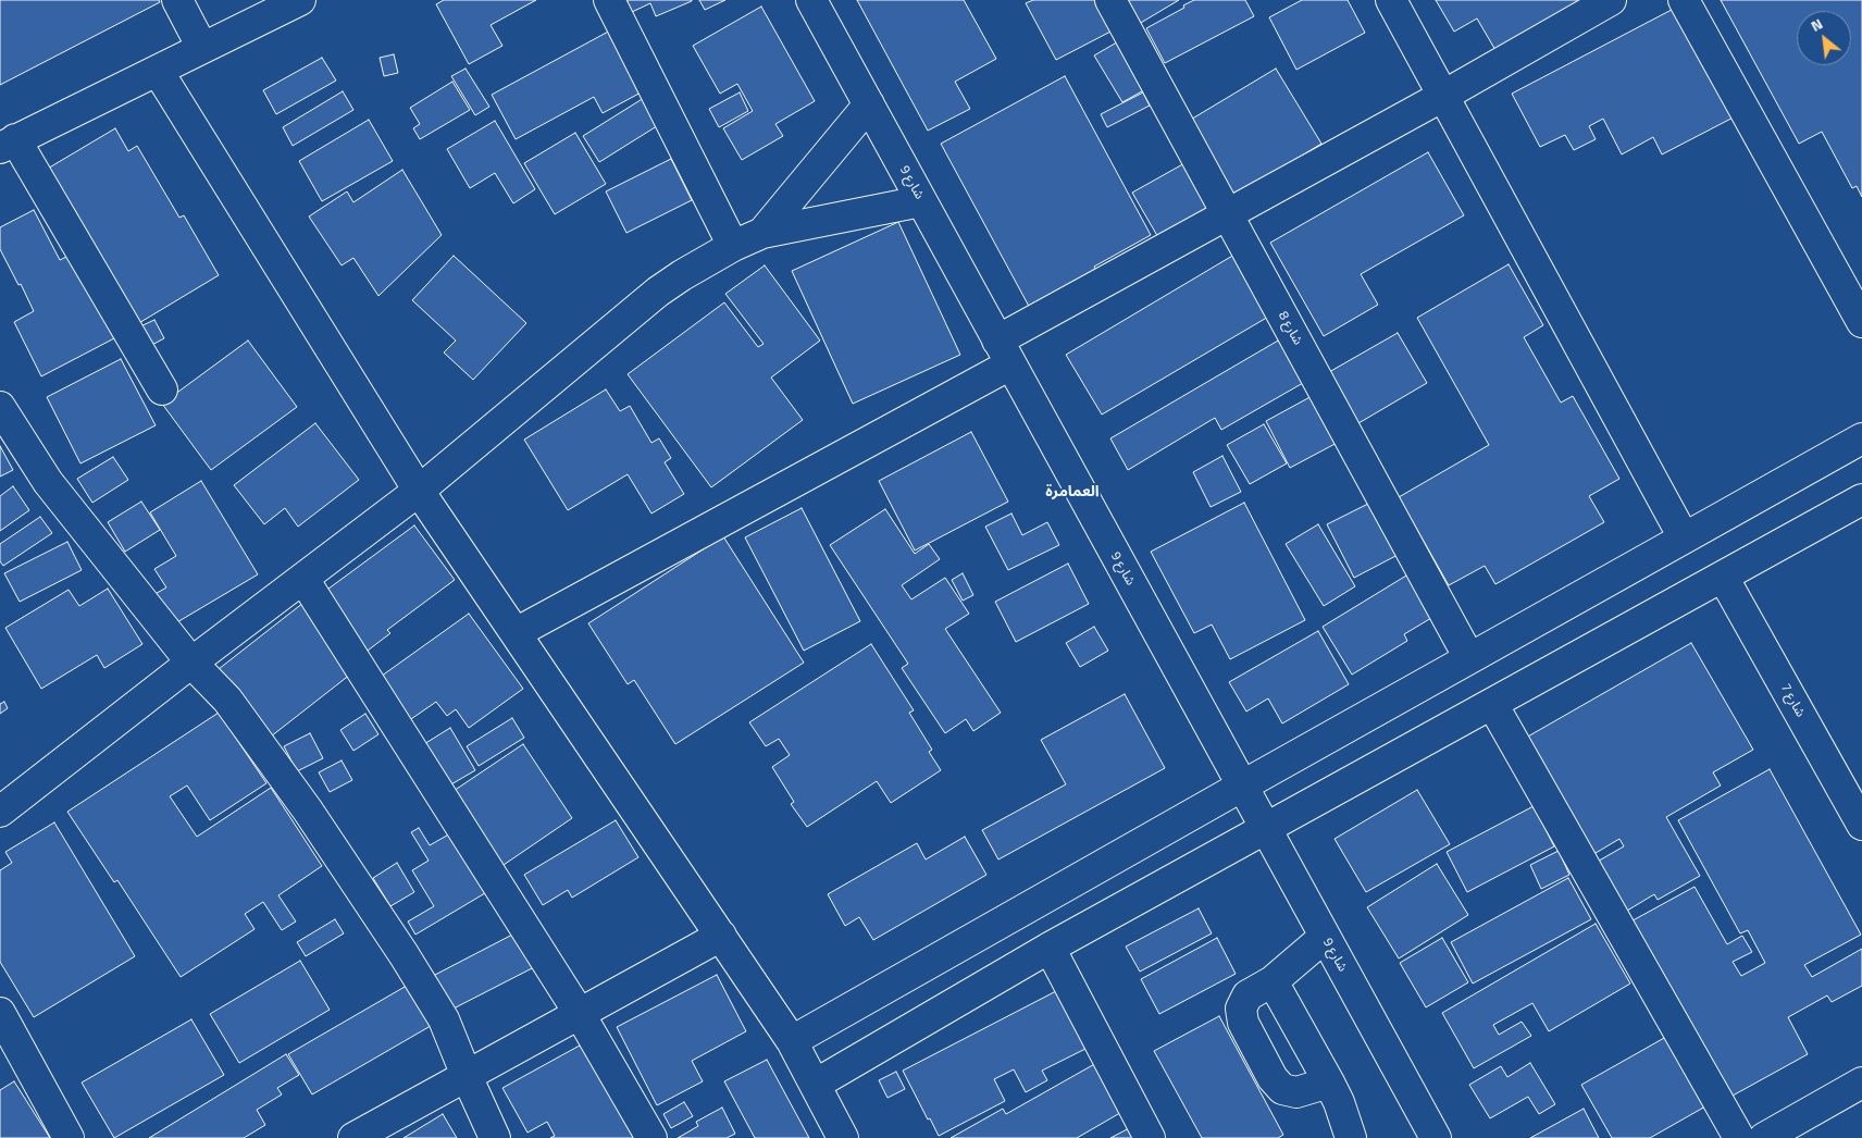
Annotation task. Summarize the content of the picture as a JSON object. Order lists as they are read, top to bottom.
{
  "streets": {
    "street": ["شارع 9", "شارع 8", "شارع 7"]
  },
  "districts": ["العمامرة"],
  "north": "top left"
}
